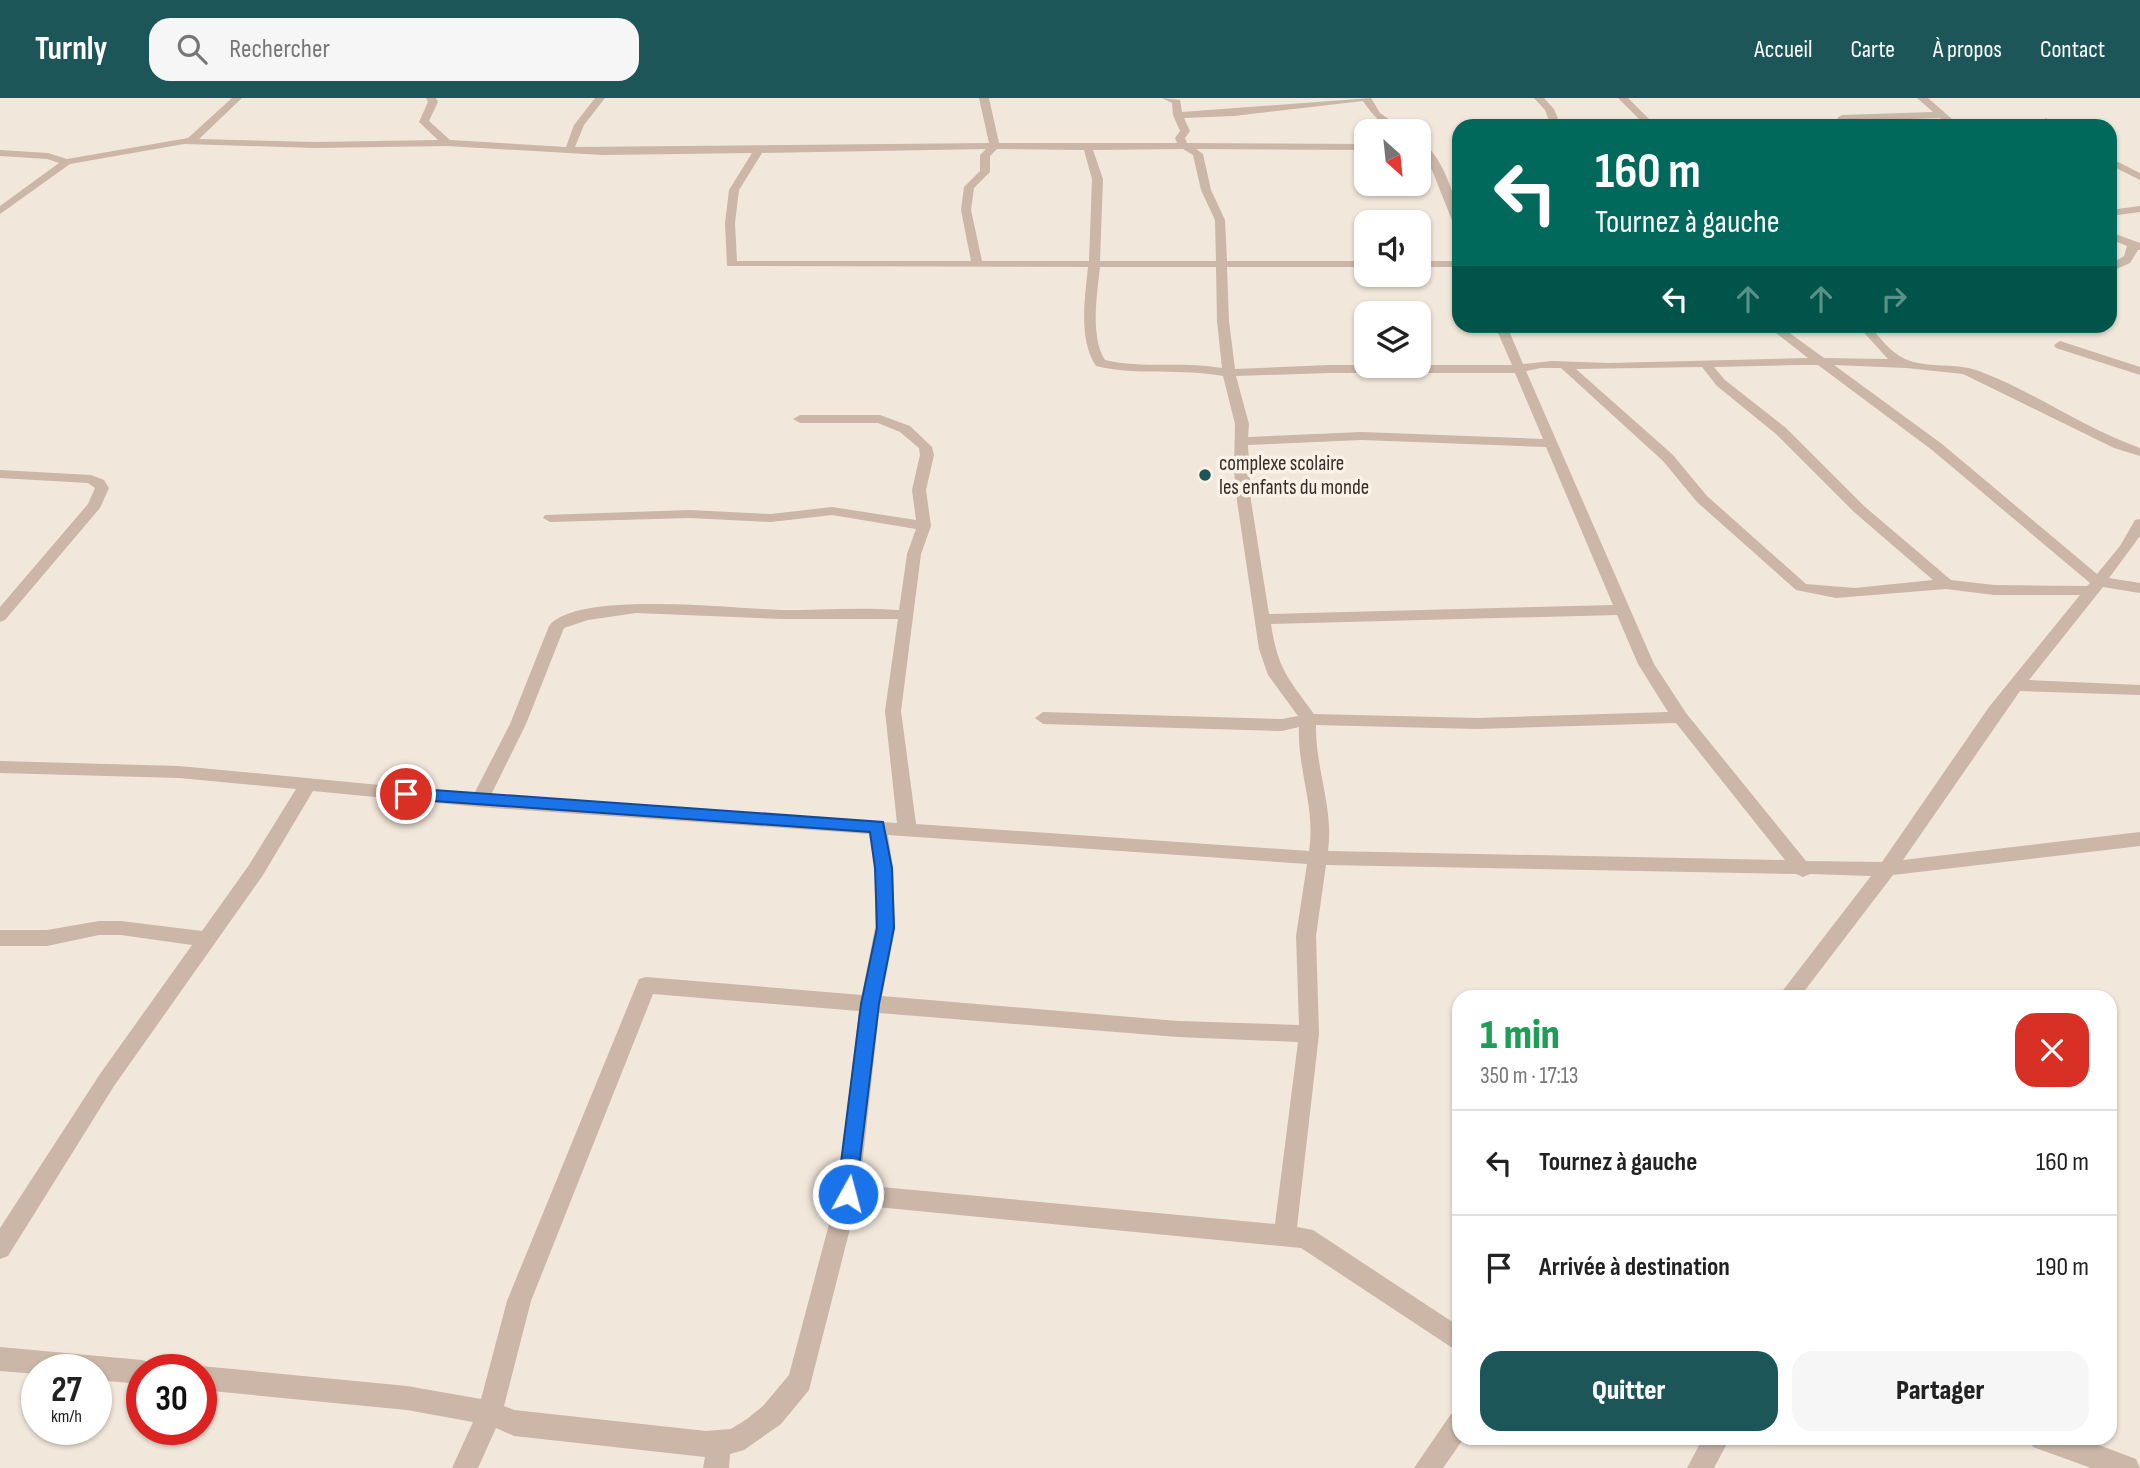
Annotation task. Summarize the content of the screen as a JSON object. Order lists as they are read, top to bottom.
{
  "places": ["complexe scolaire les enfants du monde"],
  "north": "bottom right",
  "page": {
    "header": "Turnly",
    "search": "Rechercher",
    "nav": [
      "Accueil",
      "Carte",
      "À propos",
      "Contact"
    ],
    "turn": ["160 m", "Tournez à gauche"],
    "heading": ["1 min", "350 m · 17:13"],
    "list": [
      {
        "name": "Tournez à gauche",
        "value": "160 m"
      },
      {
        "name": "Arrivée à destination",
        "value": "190 m"
      }
    ],
    "buttons": ["Quitter", "Partager"],
    "speed": "27 km/h",
    "limit": "30"
  }
}
